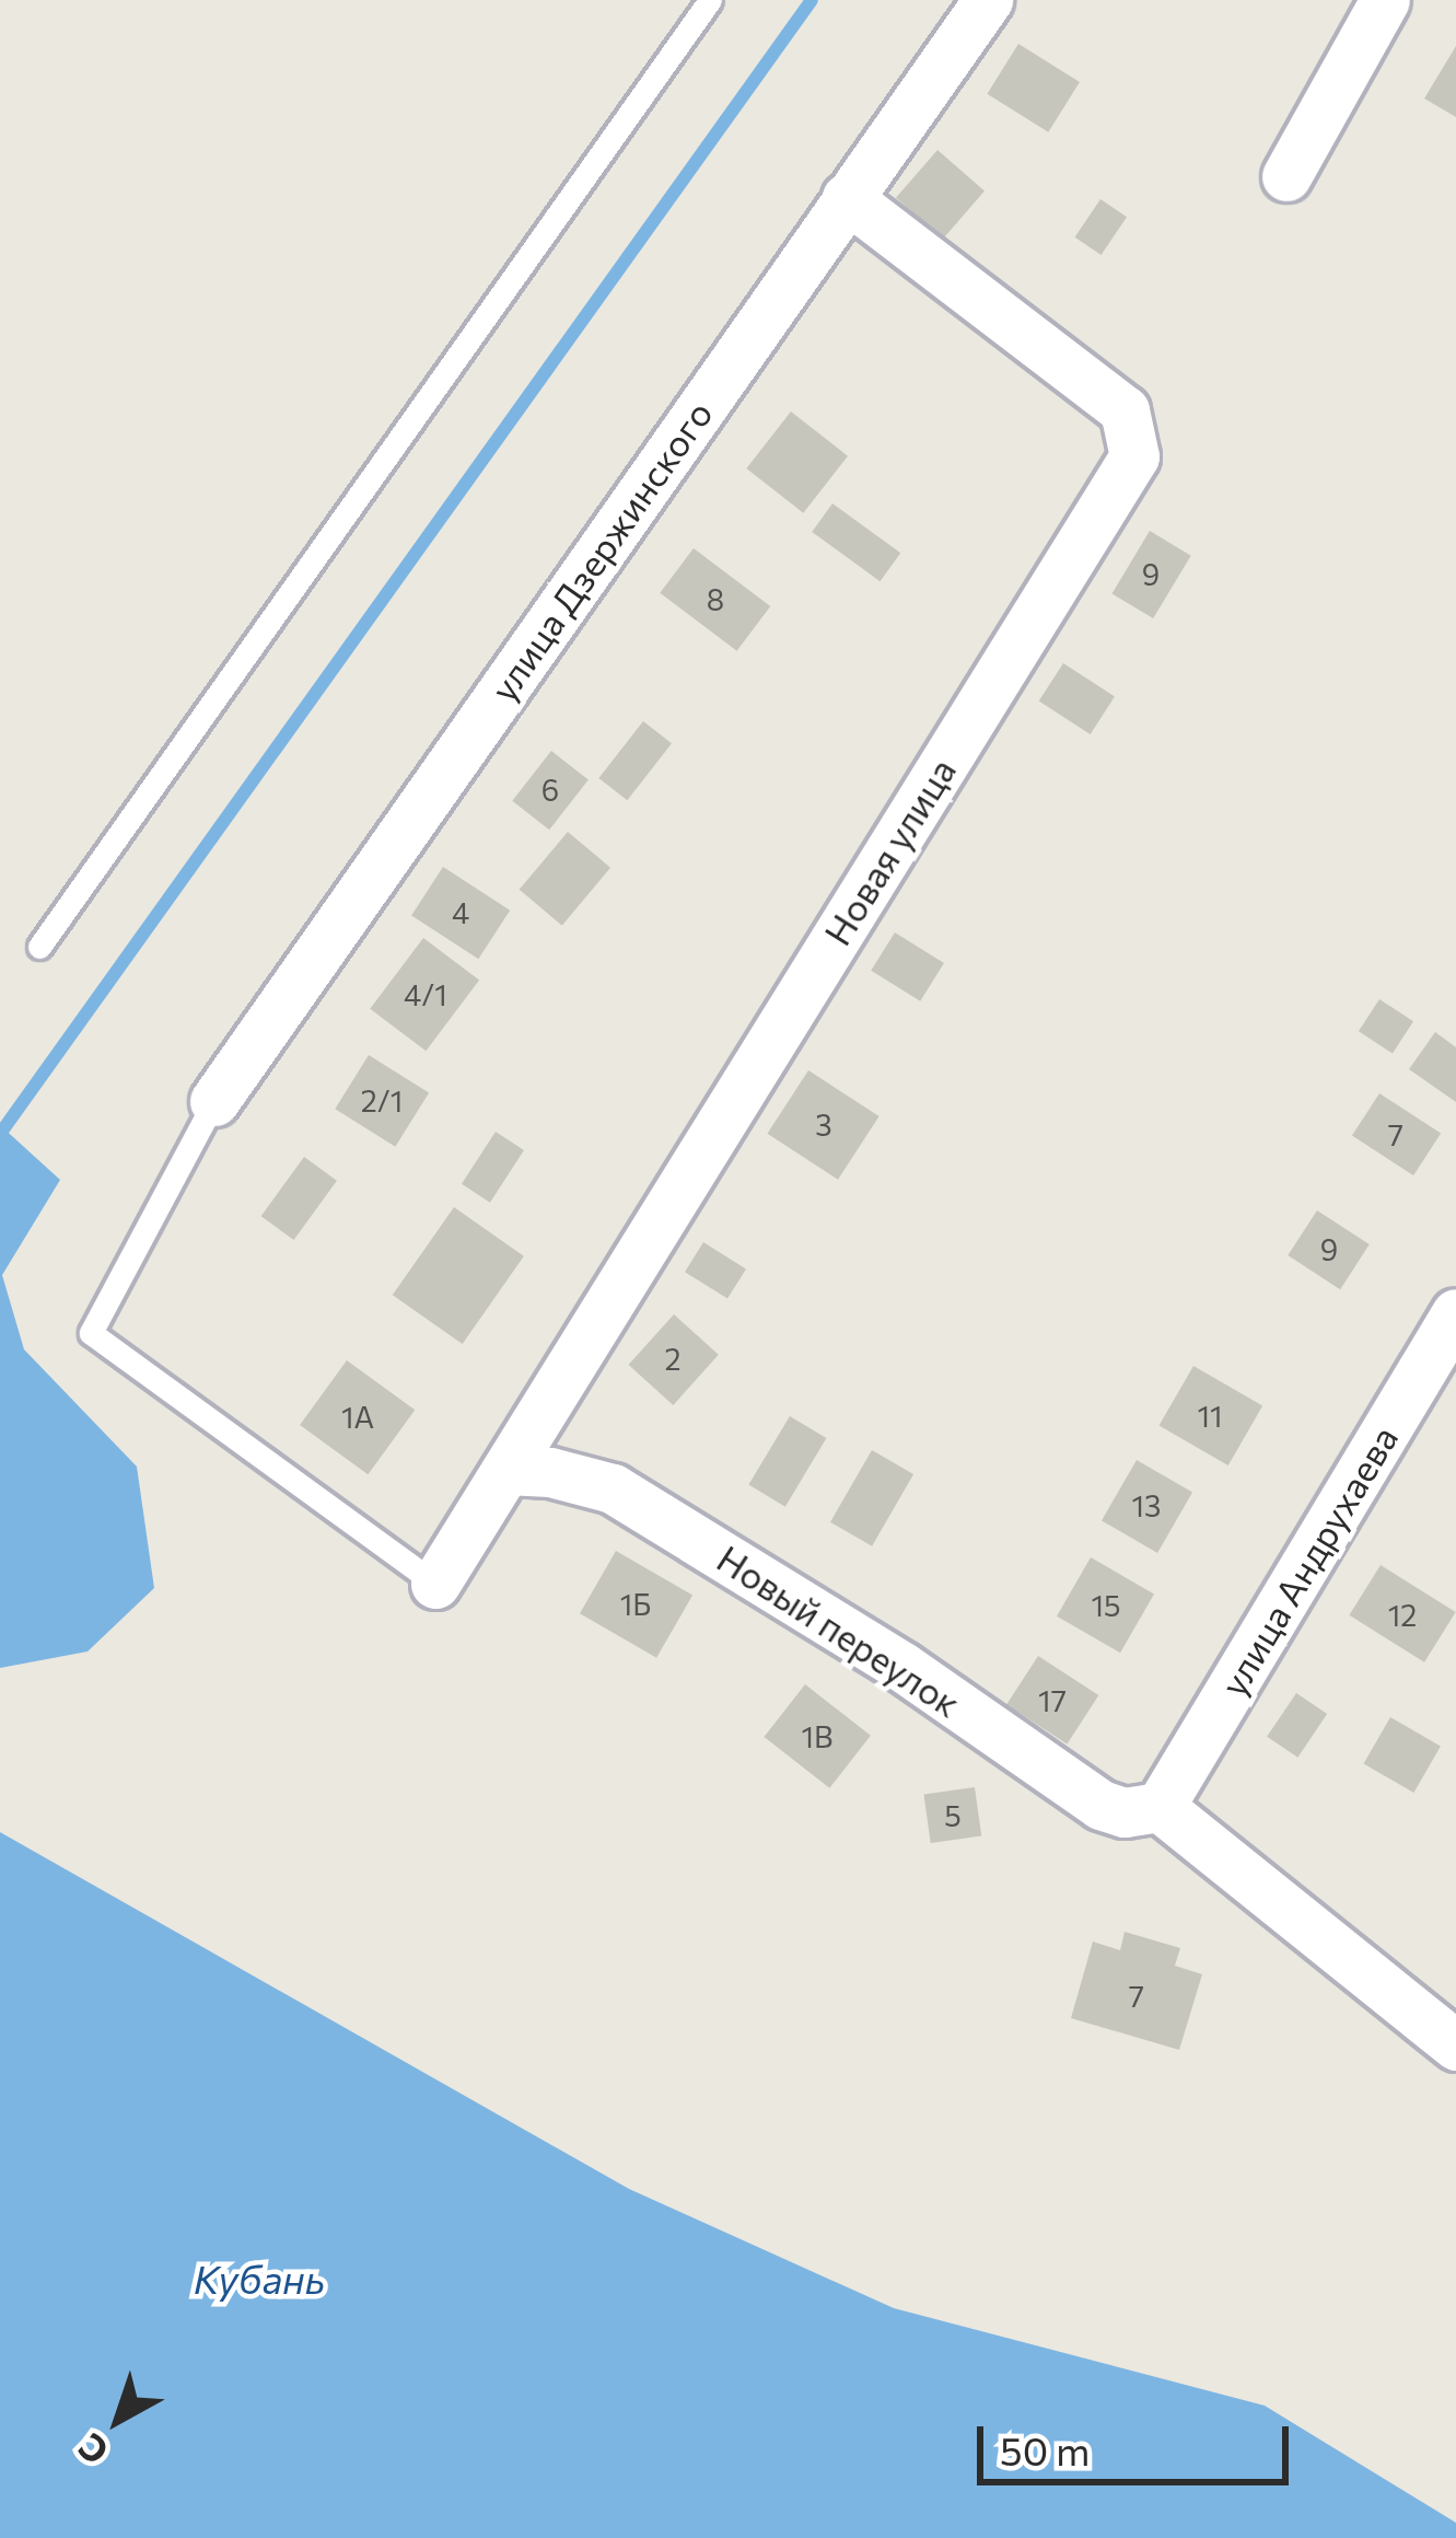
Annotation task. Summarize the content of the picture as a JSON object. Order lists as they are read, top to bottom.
{
  "streets": {
    "street": [
      "улица Дзержинского",
      "Новая улица",
      "улица Андрухаева",
      "Новый переулок"
    ]
  },
  "crossings": [
    ["улица Дзержинского", "Новая улица"],
    ["Новая улица", "Новый переулок"],
    ["улица Андрухаева", "Новый переулок"]
  ],
  "water": ["Кубань"],
  "house_numbers": [
    "9",
    "8",
    "6",
    "4",
    "4/1",
    "2/1",
    "3",
    "7",
    "9",
    "2",
    "11",
    "1А",
    "13",
    "1Б",
    "15",
    "12",
    "17",
    "1В",
    "5",
    "7"
  ],
  "scale_bar": "50 m",
  "north": "bottom left"
}
